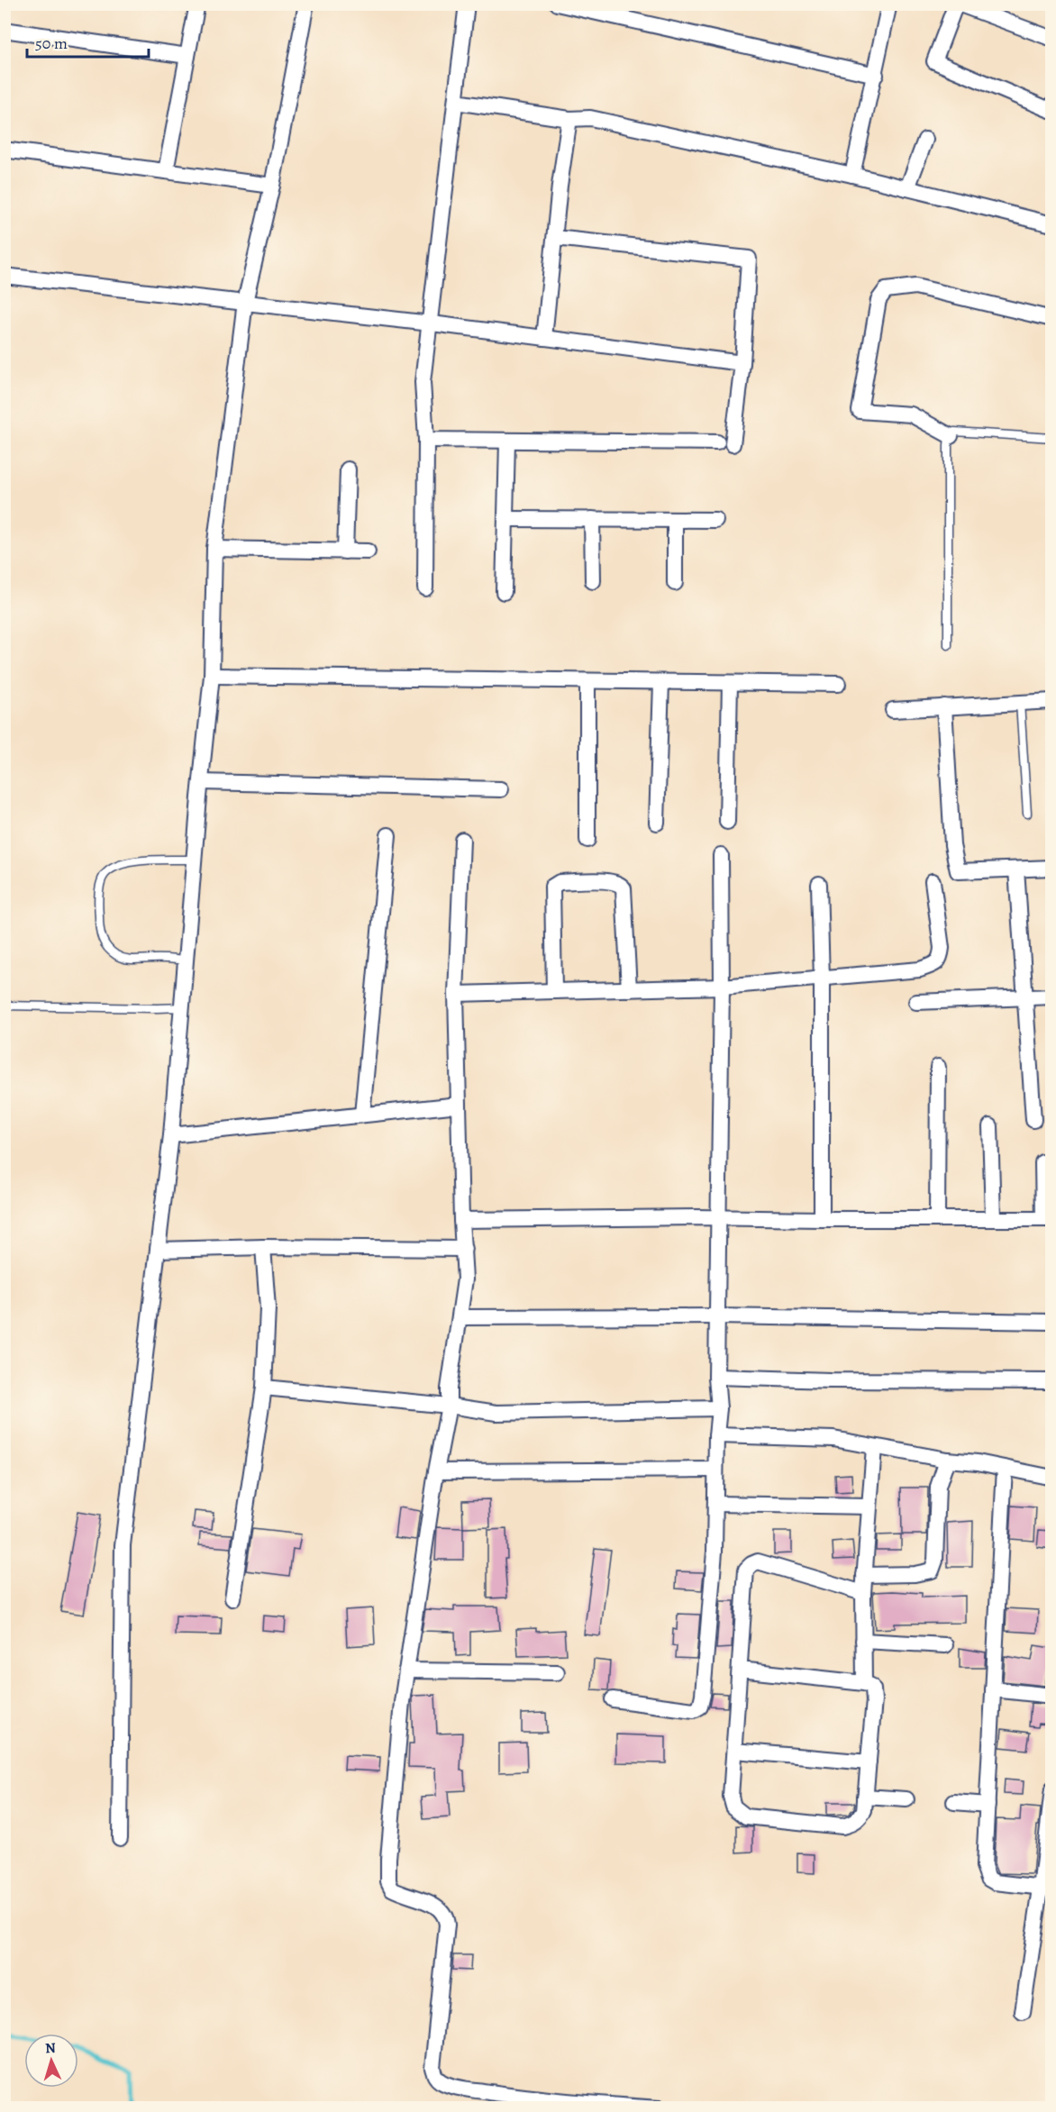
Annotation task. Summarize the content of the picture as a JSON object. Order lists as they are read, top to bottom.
{
  "scale_bar": "50 m",
  "north": "top"
}
